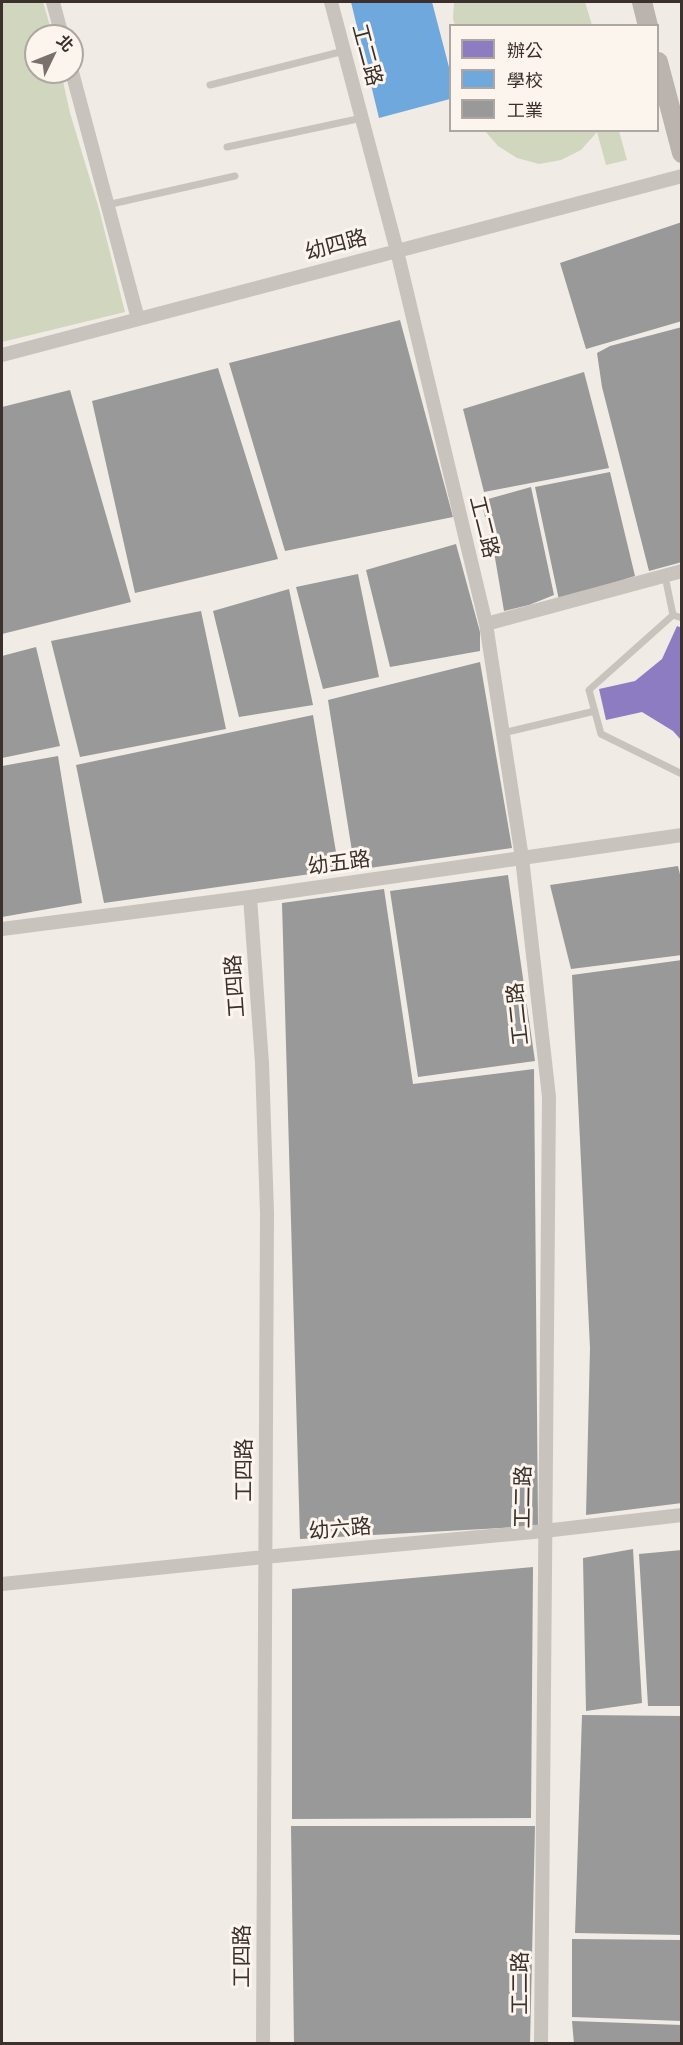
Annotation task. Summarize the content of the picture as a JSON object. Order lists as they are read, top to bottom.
{
  "streets": {
    "street": [
      "工二路",
      "幼四路",
      "幼五路",
      "工四路",
      "幼六路"
    ]
  },
  "crossings": [
    ["工二路", "幼四路"],
    ["工二路", "幼五路"],
    ["工二路", "幼六路"],
    ["幼五路", "工四路"],
    ["工四路", "幼六路"]
  ],
  "legend": ["辦公", "學校", "工業"],
  "north": "top right"
}
